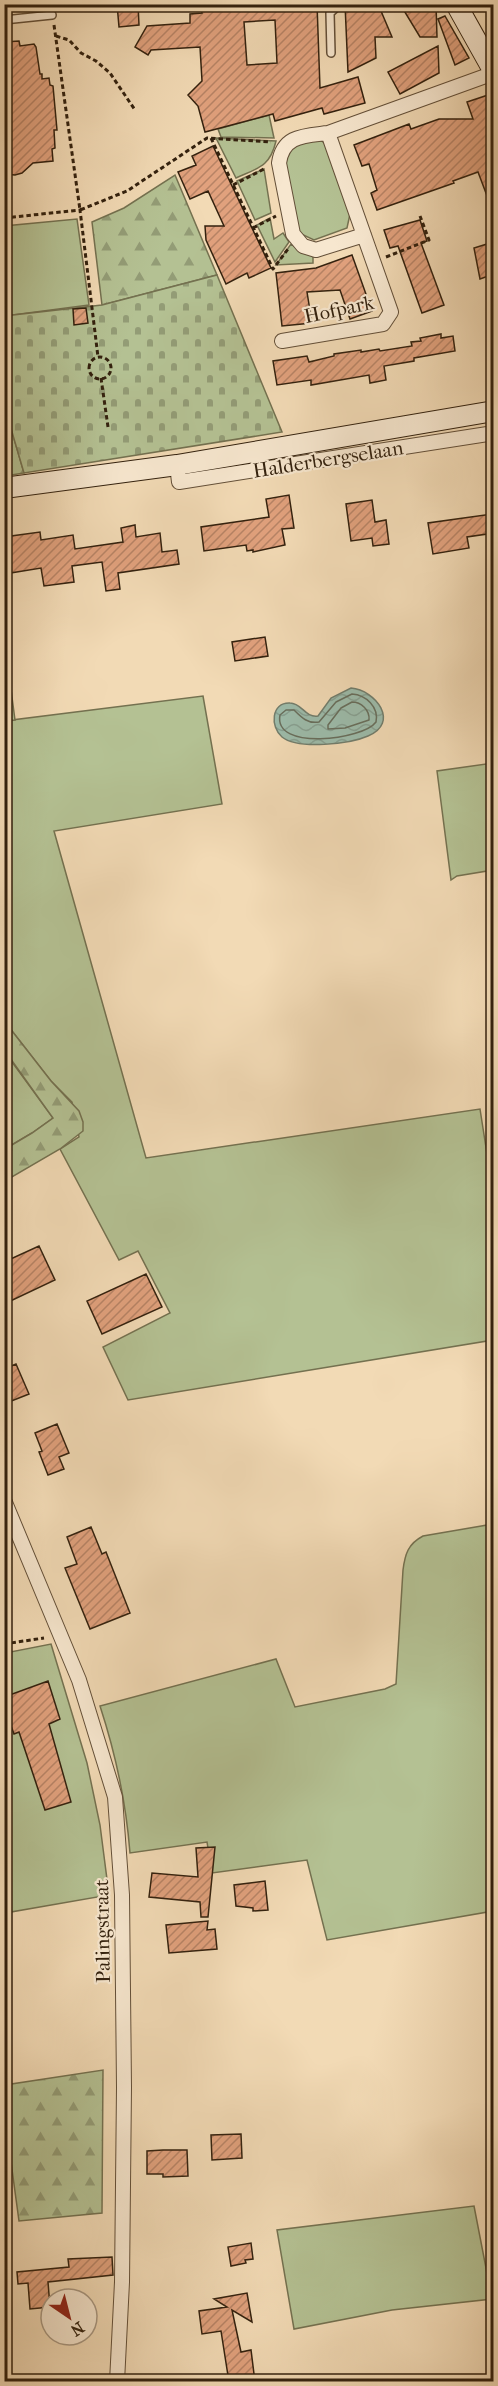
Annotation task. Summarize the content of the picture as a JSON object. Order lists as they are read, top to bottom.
{
  "streets": {
    "main road": ["Halderbergselaan"],
    "street": ["Hofpark", "Palingstraat"]
  },
  "north": "bottom right"
}
